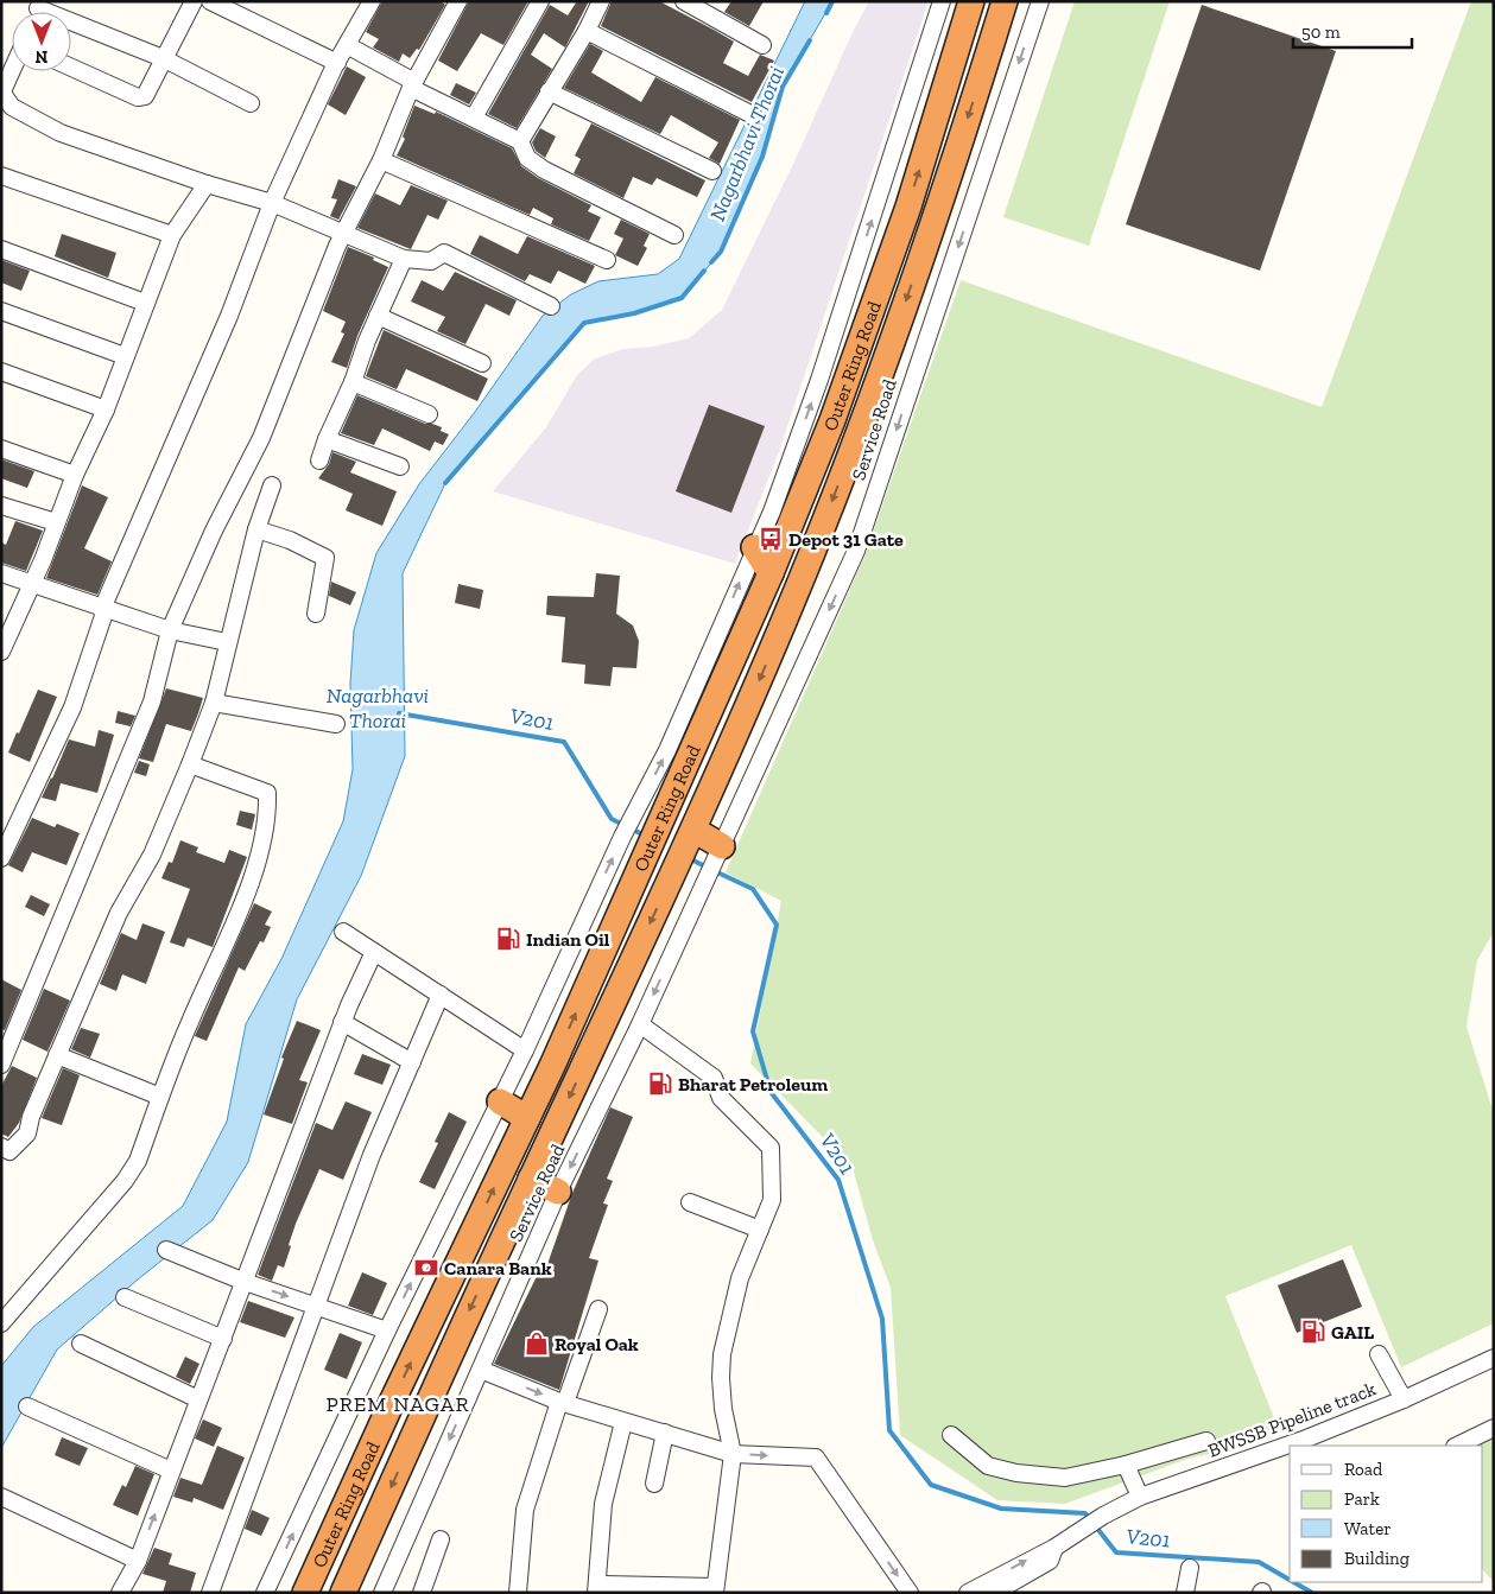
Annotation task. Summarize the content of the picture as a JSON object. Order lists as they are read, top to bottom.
{
  "streets": {
    "highway": ["Outer Ring Road"],
    "street": ["Service Road", "BWSSB Pipeline track"]
  },
  "districts": ["PREM NAGAR"],
  "water": ["Nagarbhavi Thorai", "V201"],
  "places": {
    "bus stop": ["Depot 31 Gate"],
    "fuel station": ["Indian Oil", "Bharat Petroleum", "GAIL"],
    "bank": ["Canara Bank"],
    "shop": ["Royal Oak"]
  },
  "legend": [
    "Road",
    "Park",
    "Water",
    "Building"
  ],
  "scale_bar": "50 m",
  "north": "bottom"
}
